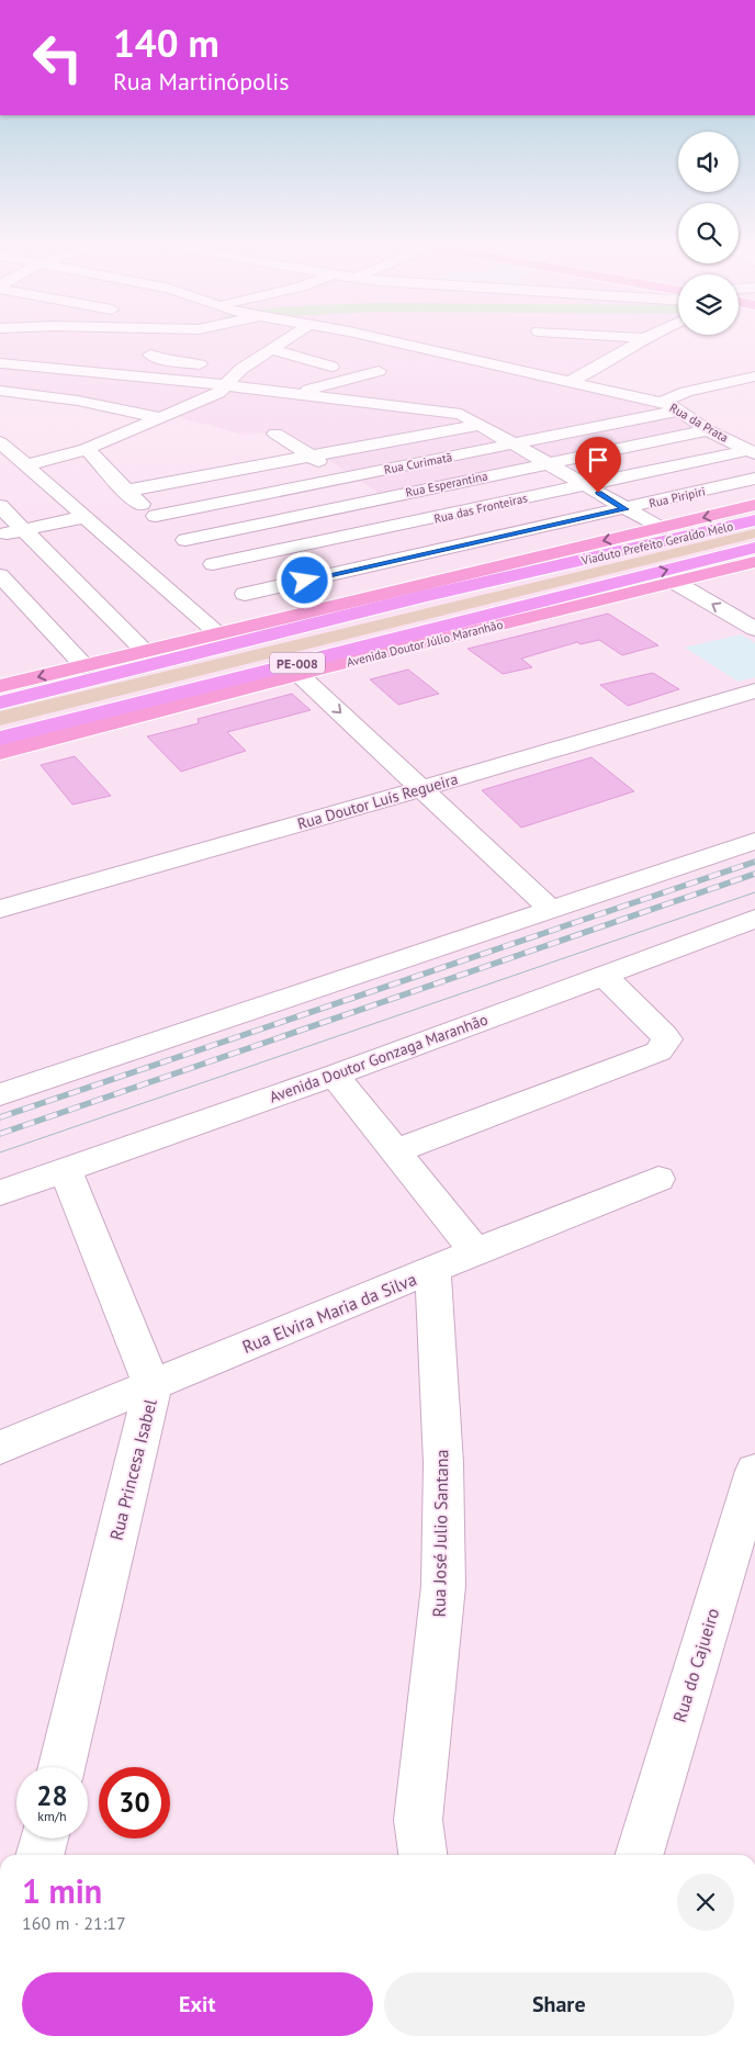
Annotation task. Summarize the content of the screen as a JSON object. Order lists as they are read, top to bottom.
{
  "streets": {
    "highway": ["Viaduto Prefeito Geraldo Melo", "Avenida Doutor Júlio Maranhão", "PE-008"],
    "street": [
      "Rua da Prata",
      "Rua Curimatã",
      "Rua Esperantina",
      "Rua Piripiri",
      "Rua das Fronteiras",
      "Rua Doutor Luís Regueira",
      "Avenida Doutor Gonzaga Maranhão",
      "Rua Elvira Maria da Silva",
      "Rua Princesa Isabel",
      "Rua José Julio Santana",
      "Rua do Cajueiro"
    ]
  },
  "crossings": [
    ["Rua da Prata", "Rua Curimatã"],
    ["Rua da Prata", "Rua Esperantina"],
    ["Rua da Prata", "Rua das Fronteiras"],
    ["Viaduto Prefeito Geraldo Melo", "Avenida Doutor Júlio Maranhão"],
    ["Avenida Doutor Gonzaga Maranhão", "Rua Princesa Isabel"],
    ["Rua Elvira Maria da Silva", "Rua Princesa Isabel"],
    ["Rua Elvira Maria da Silva", "Rua José Julio Santana"]
  ],
  "page": {
    "turn": ["140 m", "Rua Martinópolis"],
    "speed": "28 km/h",
    "limit": "30",
    "heading": ["1 min", "160 m · 21:17"],
    "buttons": ["Exit", "Share"]
  }
}
